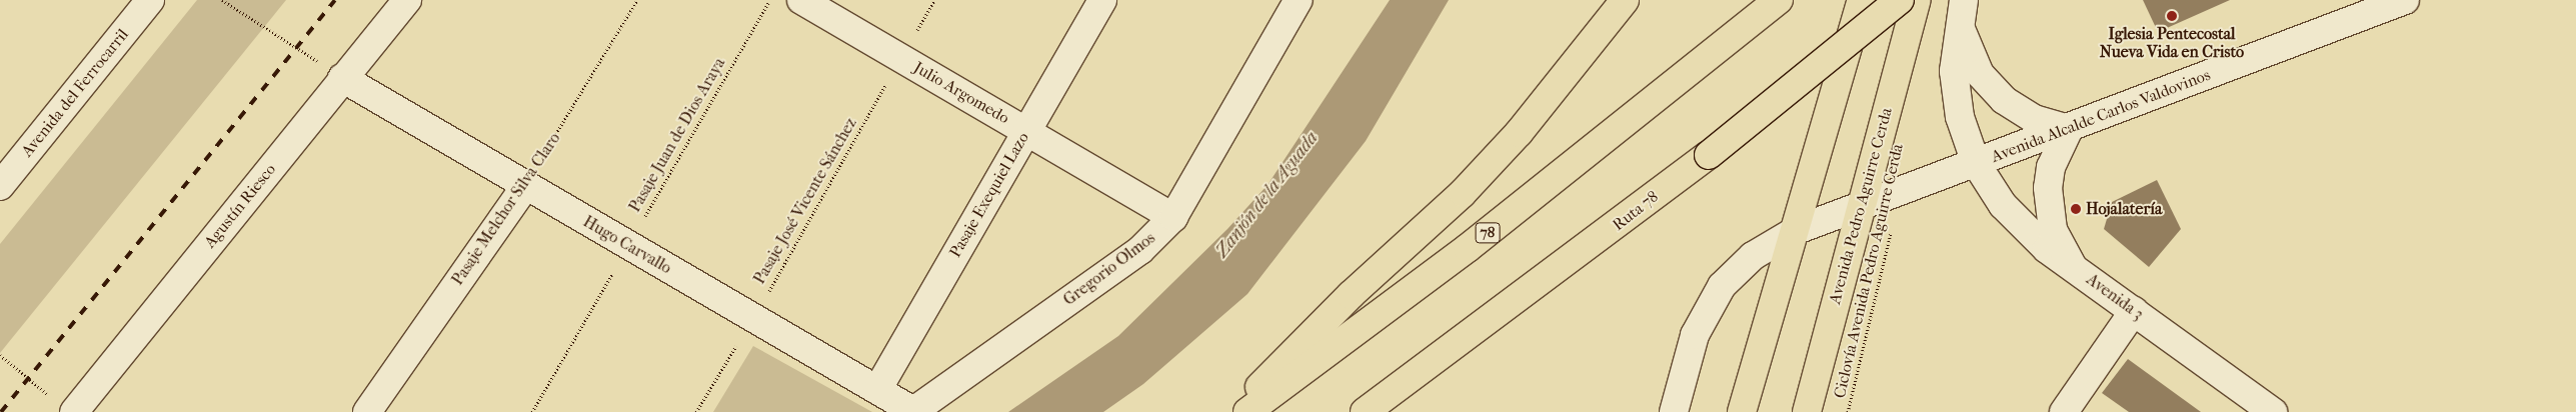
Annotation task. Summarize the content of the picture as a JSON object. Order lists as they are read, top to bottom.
{
  "streets": {
    "main road": ["Avenida Pedro Aguirre Cerda", "Ruta 78", "78"],
    "street": [
      "Avenida del Ferrocarril",
      "Julio Argomedo",
      "Avenida Alcalde Carlos Valdovinos",
      "Pasaje Exequiel Lazo",
      "Agustín Riesco",
      "Pasaje Melchor Silva Claro",
      "Hugo Carvallo",
      "Gregorio Olmos",
      "Avenida 3"
    ],
    "path": ["Pasaje Juan de Dios Araya", "Pasaje José Vicente Sánchez", "Ciclovía Avenida Pedro Aguirre Cerda"]
  },
  "crossings": [
    ["Julio Argomedo", "Pasaje Exequiel Lazo"],
    ["Julio Argomedo", "Pasaje José Vicente Sánchez"],
    ["Julio Argomedo", "Gregorio Olmos"],
    ["Avenida Alcalde Carlos Valdovinos", "Avenida Pedro Aguirre Cerda"],
    ["Avenida Alcalde Carlos Valdovinos", "Ciclovía Avenida Pedro Aguirre Cerda"],
    ["Avenida Alcalde Carlos Valdovinos", "Avenida 3"],
    ["Pasaje Juan de Dios Araya", "Hugo Carvallo"],
    ["Pasaje Exequiel Lazo", "Hugo Carvallo"],
    ["Pasaje José Vicente Sánchez", "Hugo Carvallo"],
    ["Agustín Riesco", "Hugo Carvallo"],
    ["Pasaje Melchor Silva Claro", "Hugo Carvallo"],
    ["Hugo Carvallo", "Gregorio Olmos"]
  ],
  "water": ["Zanjón de la Aguada"],
  "places": ["Iglesia Pentecostal Nueva Vida en Cristo", "Hojalatería"]
}
